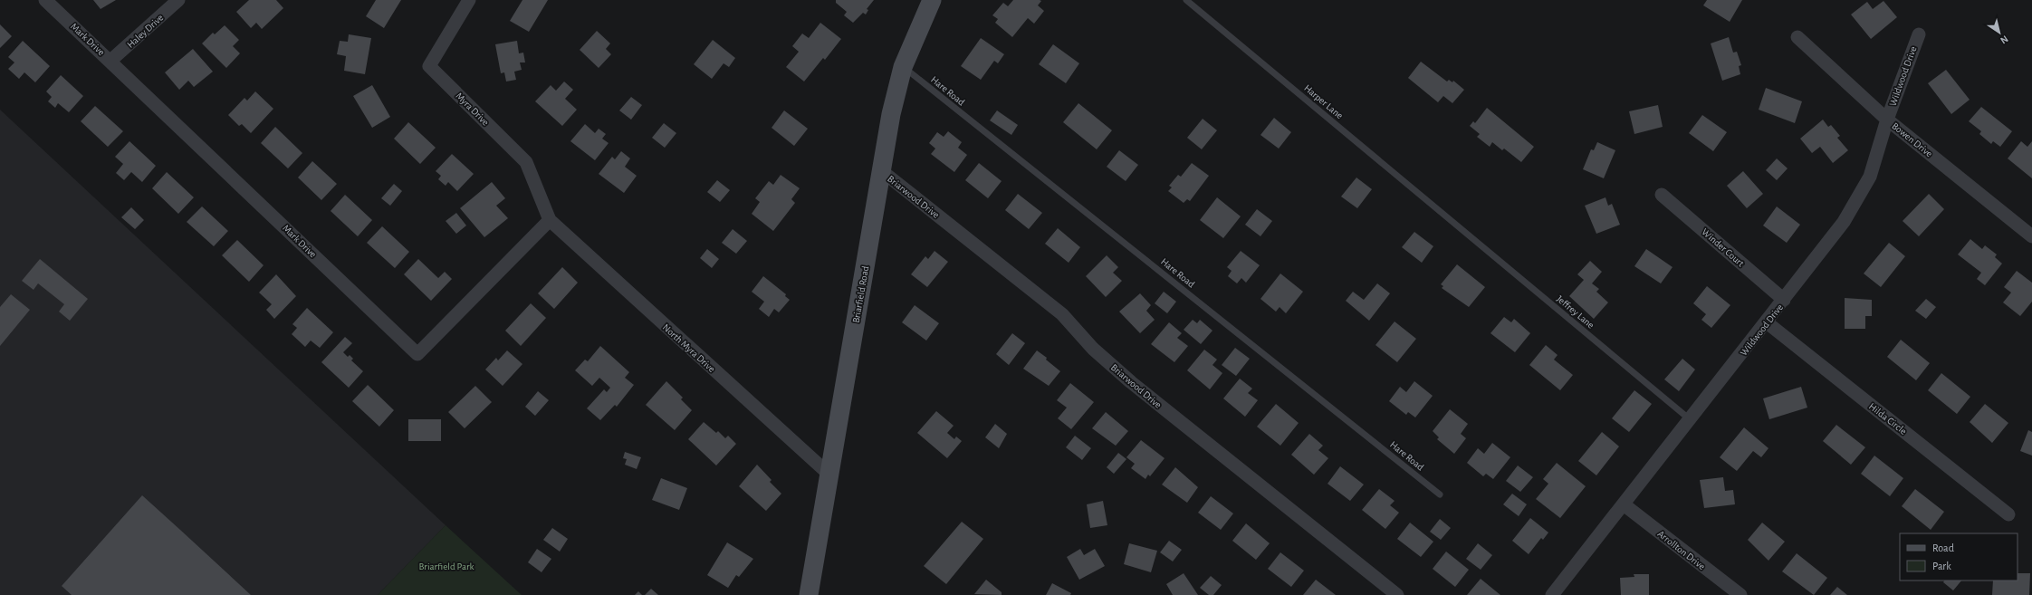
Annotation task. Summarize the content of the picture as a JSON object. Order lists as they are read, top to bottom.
{
  "streets": {
    "main road": ["Briarfield Road"],
    "street": [
      "Haley Drive",
      "Mark Drive",
      "Wildwood Drive",
      "Myra Drive",
      "Bowen Drive",
      "Briarwood Drive",
      "Winder Court",
      "North Myra Drive",
      "Hilda Circle",
      "Arrollton Drive"
    ],
    "lane": ["Hare Road", "Harper Lane", "Jeffrey Lane"]
  },
  "crossings": [
    ["Haley Drive", "Mark Drive"],
    ["Mark Drive", "Myra Drive"],
    ["Mark Drive", "North Myra Drive"],
    ["Wildwood Drive", "Bowen Drive"],
    ["Wildwood Drive", "Winder Court"],
    ["Wildwood Drive", "Jeffrey Lane"],
    ["Wildwood Drive", "Hilda Circle"],
    ["Wildwood Drive", "Arrollton Drive"],
    ["Hare Road", "Briarfield Road"],
    ["Harper Lane", "Jeffrey Lane"],
    ["Myra Drive", "North Myra Drive"],
    ["Briarwood Drive", "Briarfield Road"],
    ["Briarfield Road", "North Myra Drive"]
  ],
  "parks": ["Briarfield Park"],
  "legend": ["Road", "Park"],
  "north": "bottom right"
}
